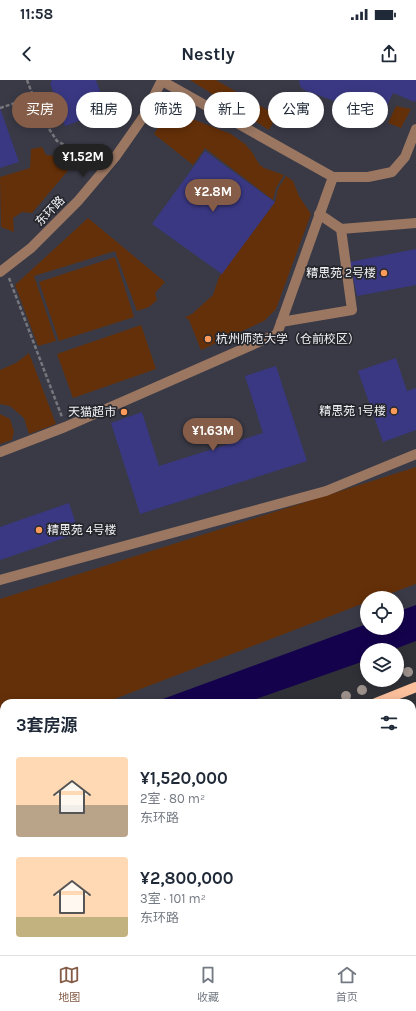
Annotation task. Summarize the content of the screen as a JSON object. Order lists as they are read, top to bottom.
{
  "streets": {
    "street": ["东环路"]
  },
  "places": [
    "精思苑 2号楼",
    "杭州师范大学（仓前校区）",
    "精思苑 1号楼",
    "天猫超市",
    "精思苑 4号楼"
  ],
  "page": {
    "status": "11:58",
    "header": "Nestly",
    "chip": [
      "买房",
      "租房",
      "筛选",
      "新上",
      "公寓",
      "住宅"
    ],
    "price": ["¥1.52M", "¥2.8M", "¥1.63M"],
    "heading": "3套房源",
    "list": [
      {
        "name": "¥1,520,000",
        "note": "2室 · 80 m² · 东环路"
      },
      {
        "name": "¥2,800,000",
        "note": "3室 · 101 m² · 东环路"
      }
    ],
    "tabs": ["地图", "收藏", "首页"]
  }
}
